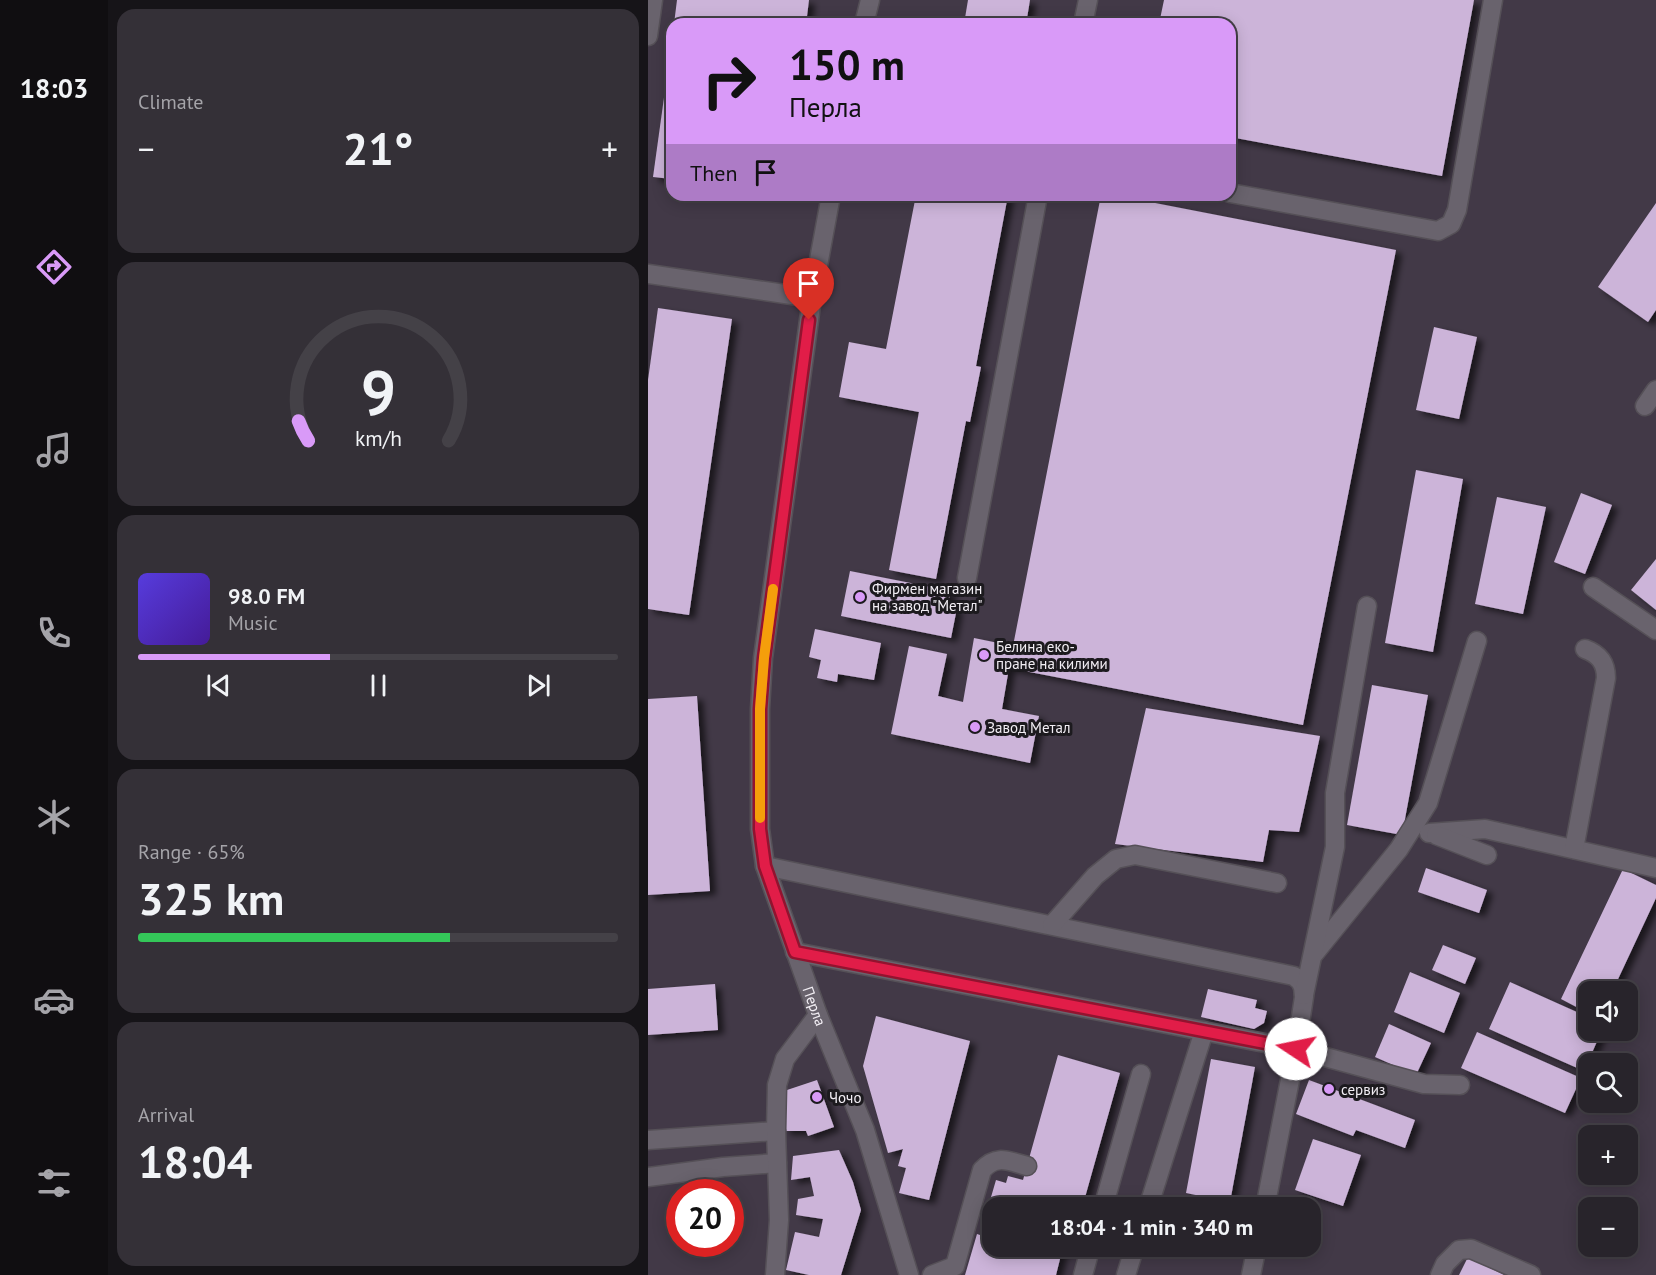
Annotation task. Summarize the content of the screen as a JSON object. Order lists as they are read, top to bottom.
{
  "streets": {
    "street": ["Перла"]
  },
  "places": [
    "Фирмен магазин на завод \"Метал\"",
    "Белина еко- пране на килими",
    "Завод Метал",
    "сервиз",
    "Чочо"
  ],
  "page": {
    "tabs": "18:03",
    "tile": [
      "Climate",
      ["Range · 65%", "325 km"],
      ["Arrival", "18:04"]
    ],
    "turn": ["150 m", "Перла"],
    "heat": ["−", "21°", "+"],
    "then": "Then",
    "song": ["98.0 FM", "Music"],
    "map_buttons": ["+", "−"],
    "limit": "20",
    "trip": "18:04 · 1 min · 340 m",
    "gauge": ["9", "km/h"]
  }
}
